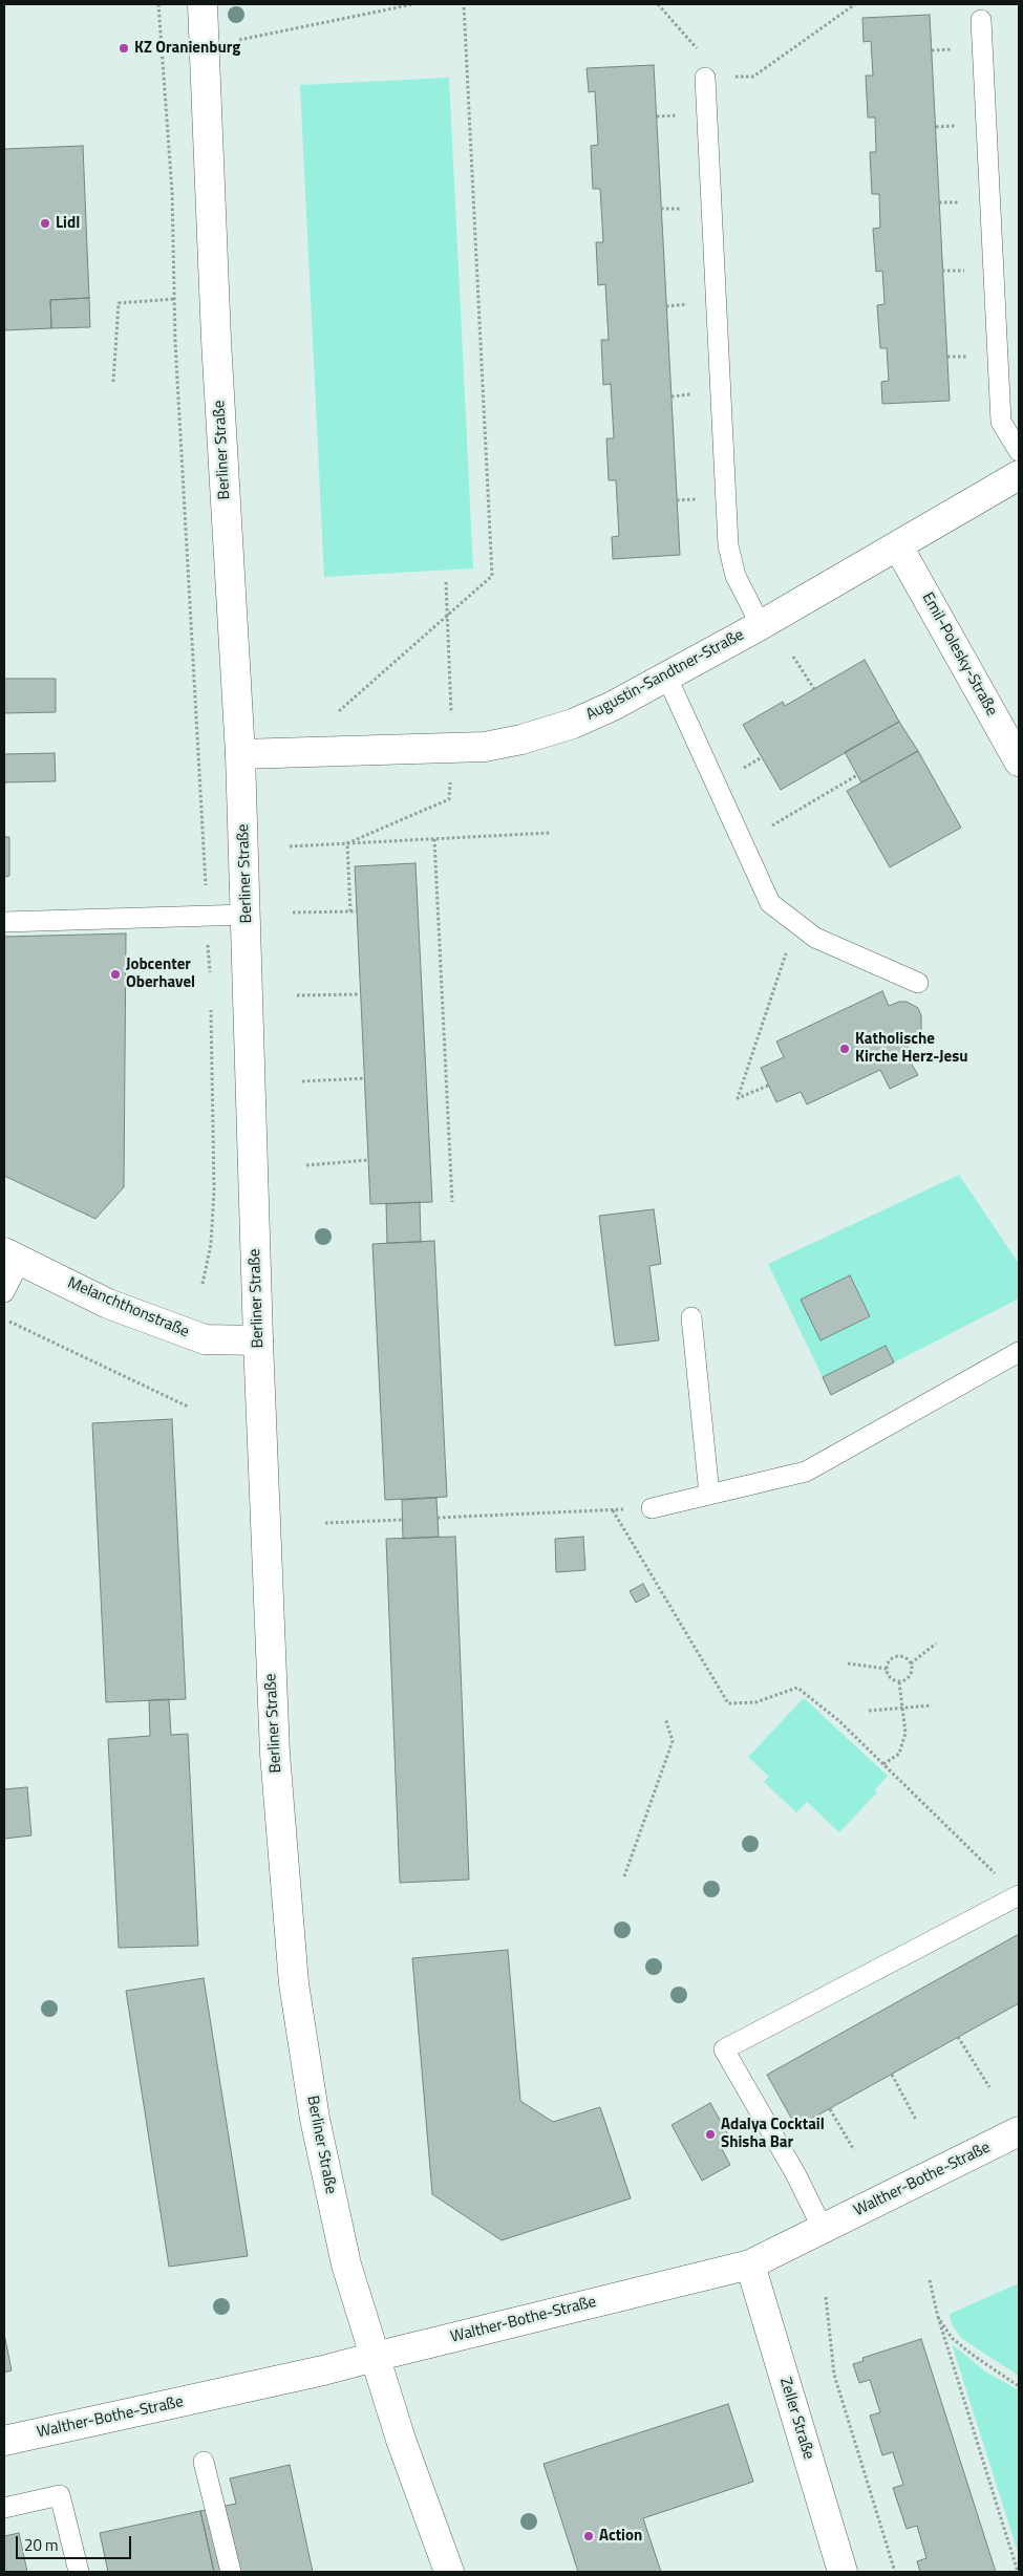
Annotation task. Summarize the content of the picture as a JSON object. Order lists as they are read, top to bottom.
{
  "streets": {
    "street": [
      "Berliner Straße",
      "Emil-Polesky-Straße",
      "Augustin-Sandtner-Straße",
      "Melanchthonstraße",
      "Walther-Bothe-Straße",
      "Zeller Straße"
    ]
  },
  "crossings": [
    ["Berliner Straße", "Augustin-Sandtner-Straße"],
    ["Berliner Straße", "Melanchthonstraße"],
    ["Berliner Straße", "Walther-Bothe-Straße"],
    ["Emil-Polesky-Straße", "Augustin-Sandtner-Straße"],
    ["Walther-Bothe-Straße", "Zeller Straße"]
  ],
  "places": [
    "KZ Oranienburg",
    "Lidl",
    "Jobcenter Oberhavel",
    "Katholische Kirche Herz-Jesu",
    "Adalya Cocktail Shisha Bar",
    "Action"
  ],
  "scale_bar": "20 m"
}
